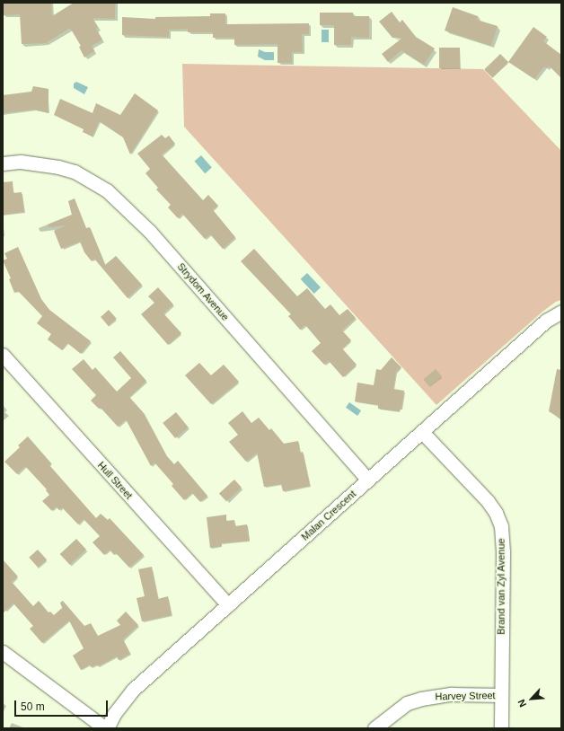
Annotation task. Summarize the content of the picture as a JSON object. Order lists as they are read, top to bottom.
{
  "streets": {
    "street": [
      "Strydom Avenue",
      "Hull Street",
      "Malan Crescent",
      "Brand van Zyl Avenue",
      "Harvey Street"
    ]
  },
  "crossings": [
    ["Strydom Avenue", "Malan Crescent"],
    ["Hull Street", "Malan Crescent"],
    ["Malan Crescent", "Brand van Zyl Avenue"],
    ["Brand van Zyl Avenue", "Harvey Street"]
  ],
  "scale_bar": "50 m",
  "north": "bottom left"
}
